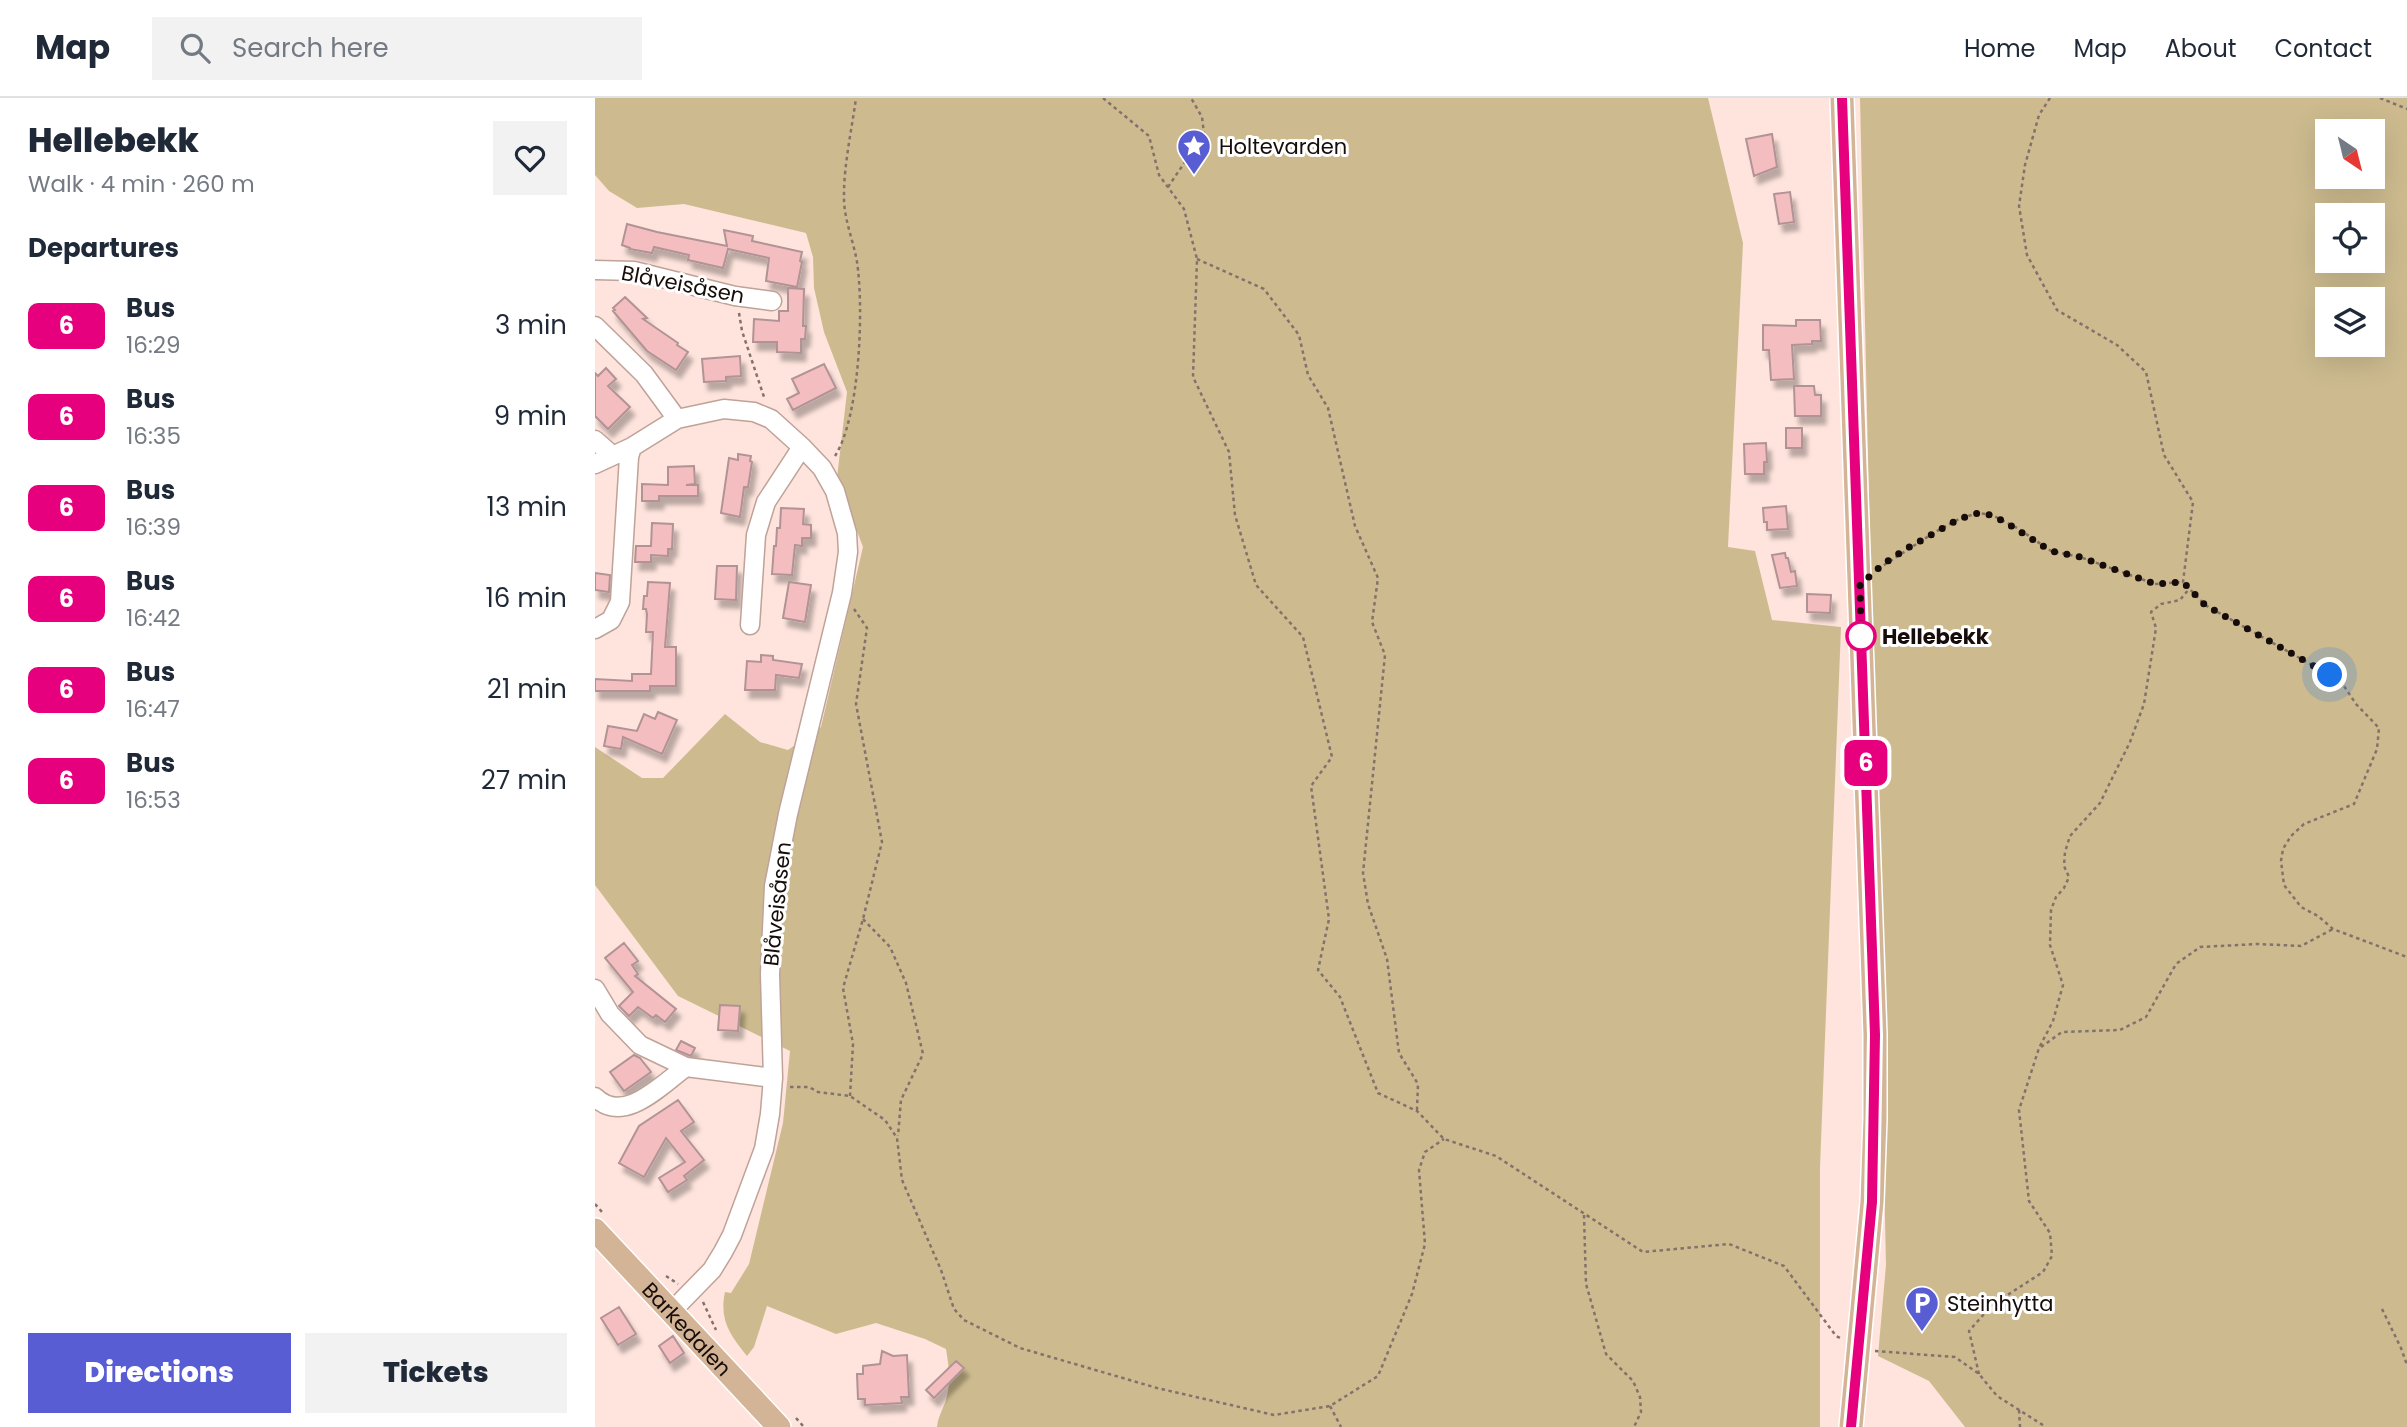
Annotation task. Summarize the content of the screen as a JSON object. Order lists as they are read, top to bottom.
{
  "streets": {
    "main road": ["Barkedalen"],
    "street": ["Blåveisåsen"]
  },
  "crossings": [
    ["Blåveisåsen", "Barkedalen"]
  ],
  "places": {
    "place": ["Holtevarden"],
    "other": ["Hellebekk"],
    "parking": ["Steinhytta"]
  },
  "lines": ["bus line 6"],
  "north": "bottom right",
  "page": {
    "header": "Map",
    "search": "Search here",
    "nav": [
      "Home",
      "Map",
      "About",
      "Contact"
    ],
    "heading": [
      ["Hellebekk", "Walk · 4 min · 260 m"],
      "Departures"
    ],
    "on_map": "6",
    "list": [
      {
        "mark": "6",
        "name": "Bus",
        "note": "16:29",
        "value": "3 min"
      },
      {
        "mark": "6",
        "name": "Bus",
        "note": "16:35",
        "value": "9 min"
      },
      {
        "mark": "6",
        "name": "Bus",
        "note": "16:39",
        "value": "13 min"
      },
      {
        "mark": "6",
        "name": "Bus",
        "note": "16:42",
        "value": "16 min"
      },
      {
        "mark": "6",
        "name": "Bus",
        "note": "16:47",
        "value": "21 min"
      },
      {
        "mark": "6",
        "name": "Bus",
        "note": "16:53",
        "value": "27 min"
      }
    ],
    "buttons": ["Directions", "Tickets"]
  }
}
